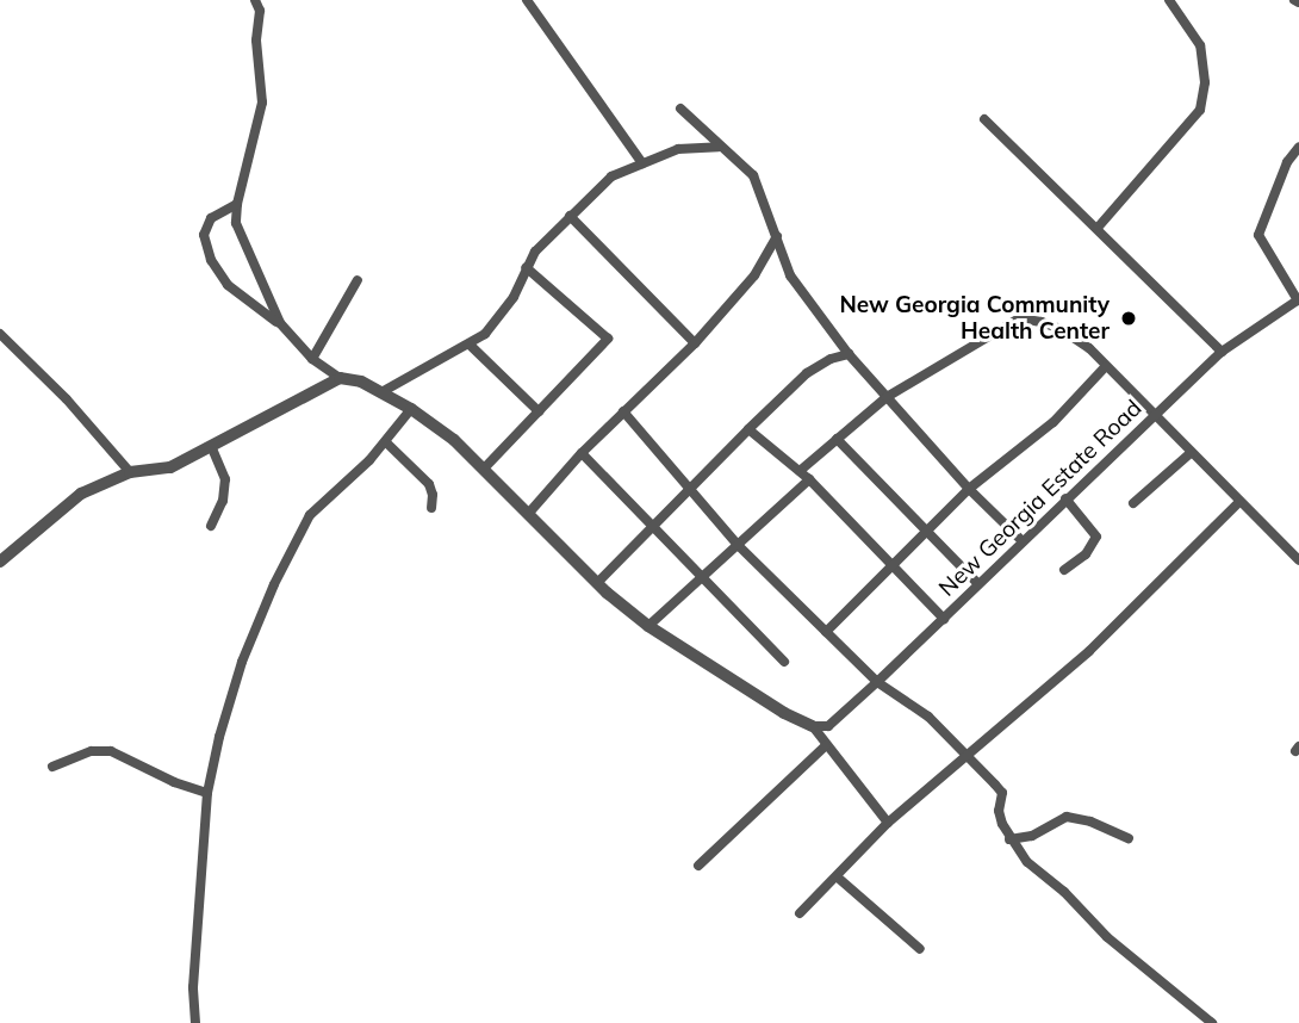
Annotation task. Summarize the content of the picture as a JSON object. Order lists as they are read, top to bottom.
{
  "streets": {
    "street": ["New Georgia Estate Road"]
  },
  "places": ["New Georgia Community Health Center"]
}
